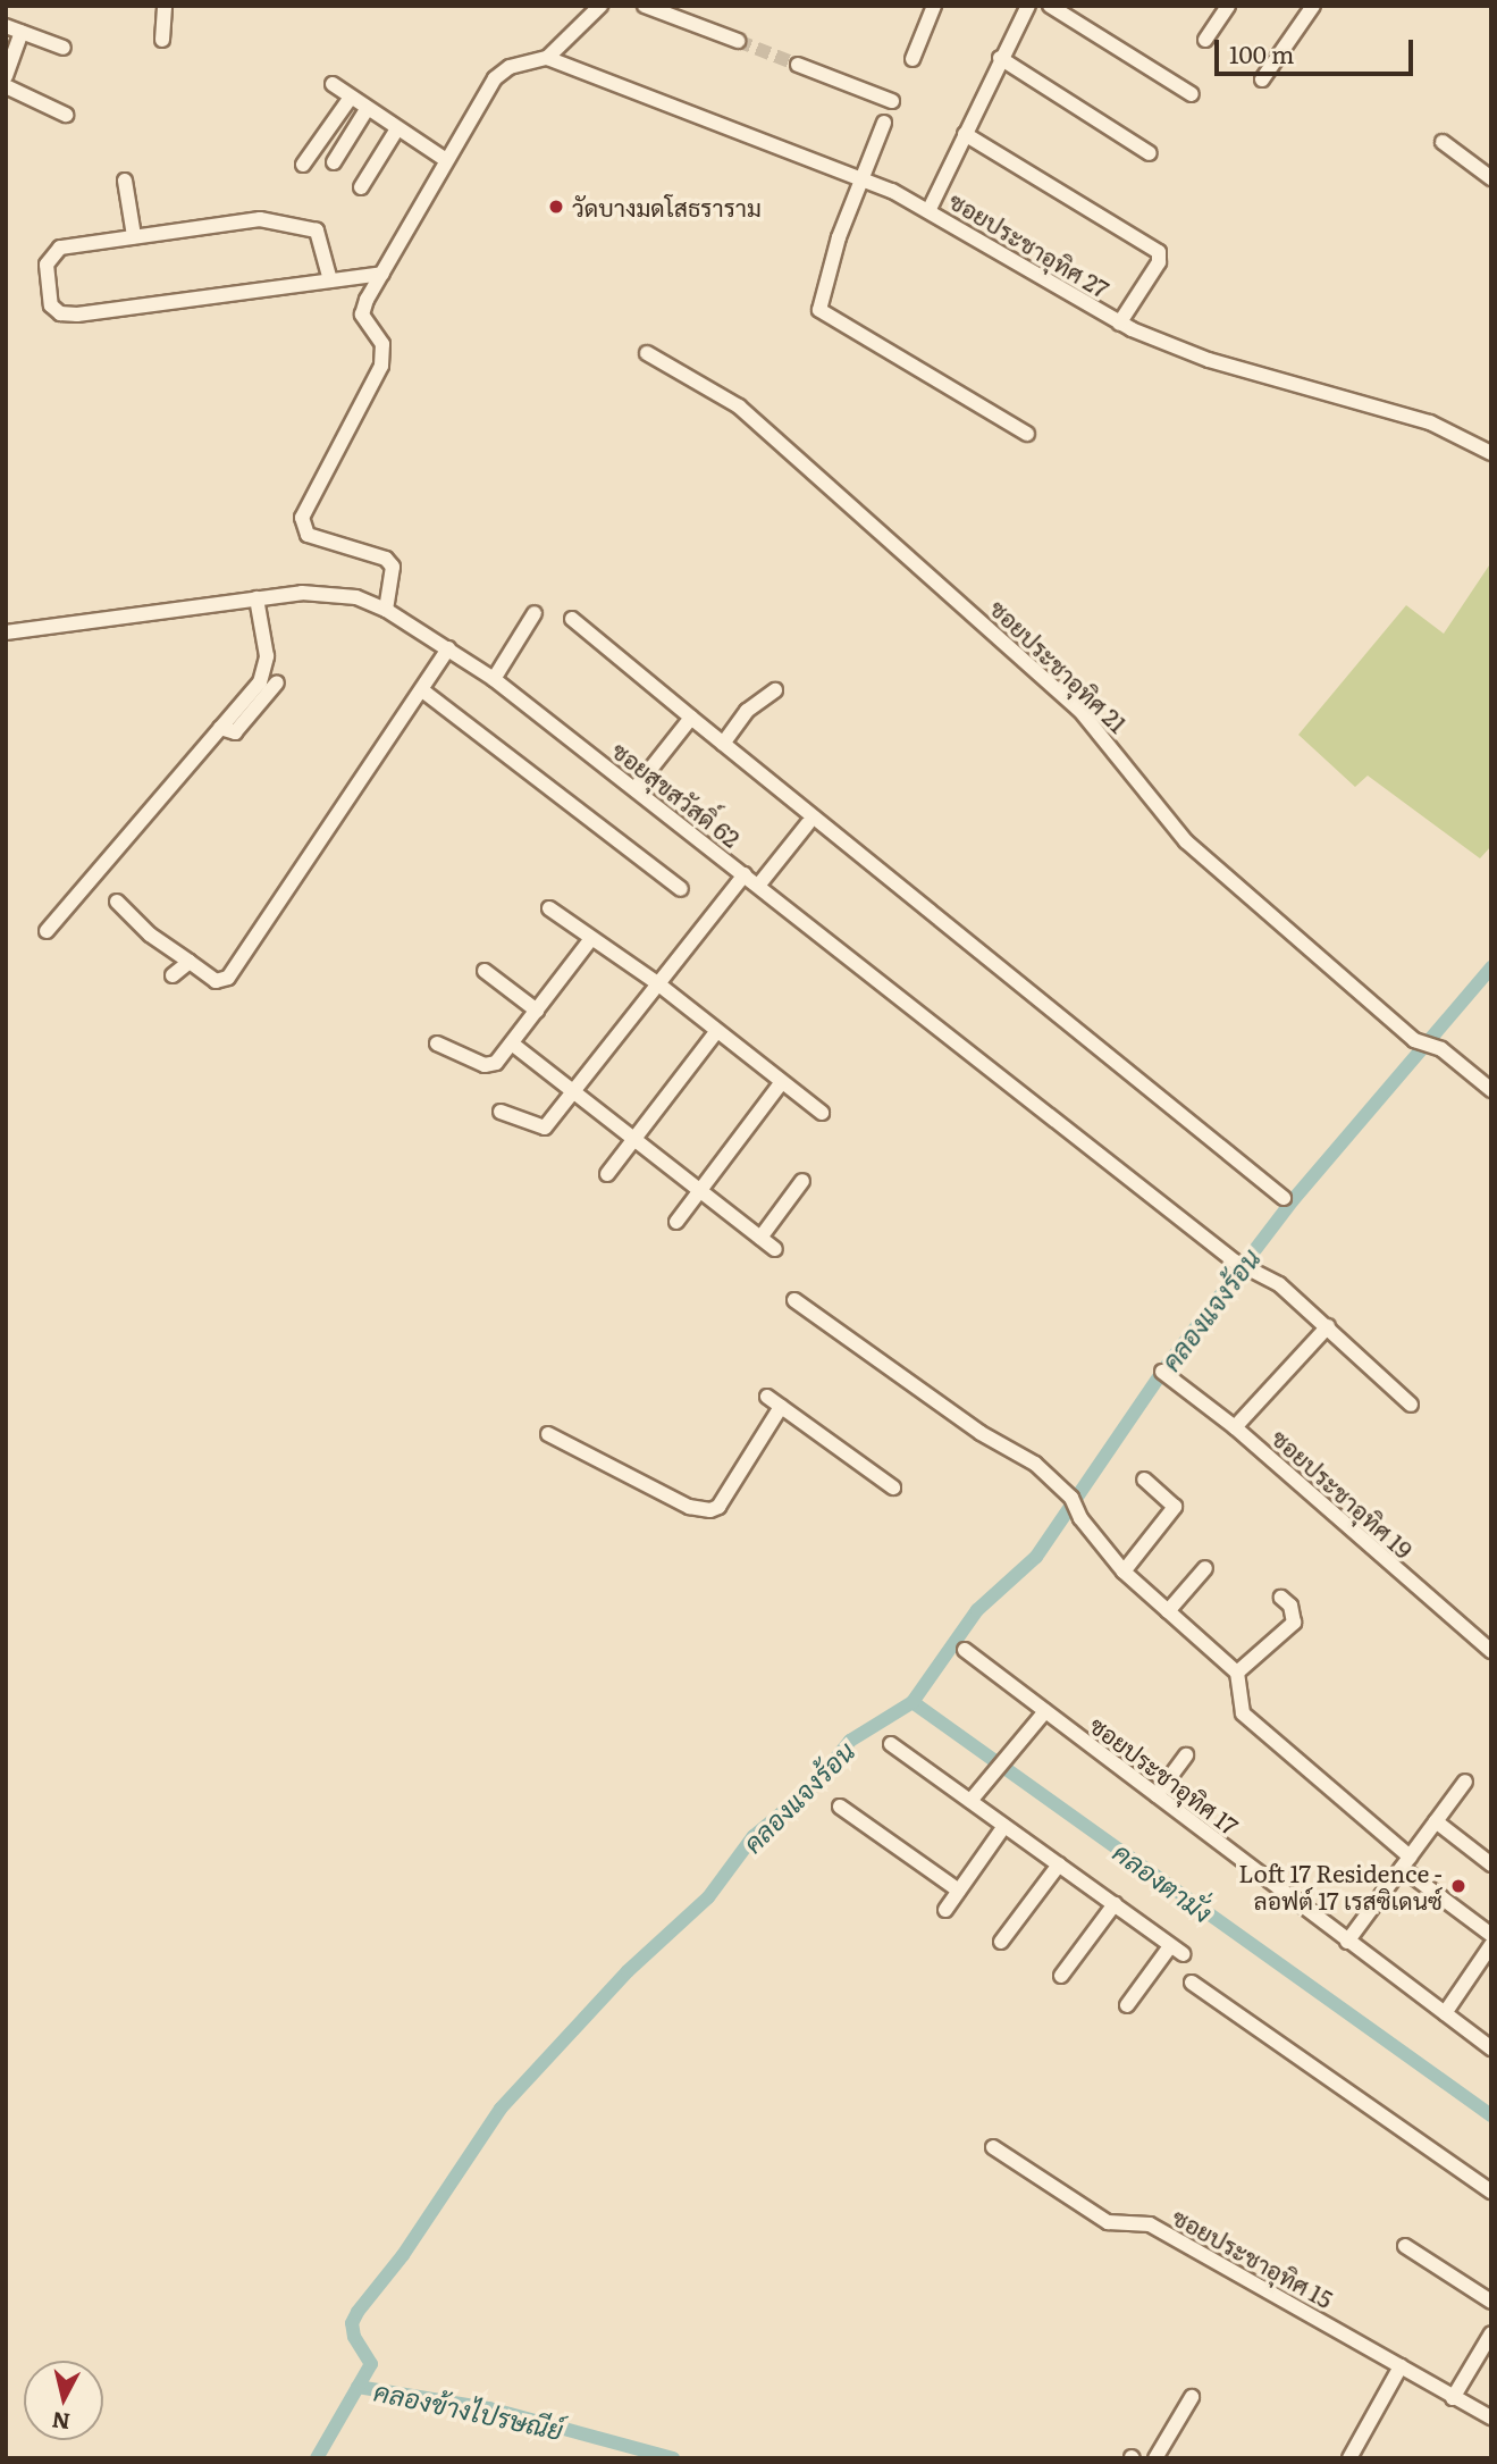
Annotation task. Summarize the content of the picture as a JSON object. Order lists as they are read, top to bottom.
{
  "streets": {
    "street": [
      "ซอยประชาอุทิศ 27",
      "ซอยประชาอุทิศ 21",
      "ซอยสุขสวัสดิ์ 62",
      "ซอยประชาอุทิศ 19",
      "ซอยประชาอุทิศ 17",
      "ซอยประชาอุทิศ 15"
    ]
  },
  "water": ["คลองแจงร้อน", "คลองตามั่ง", "คลองข้างไปรษณีย์"],
  "places": ["วัดบางมดโสธราราม", "Loft 17 Residence - ลอฟต์ 17 เรสซิเดนซ์"],
  "scale_bar": "100 m",
  "north": "bottom"
}
